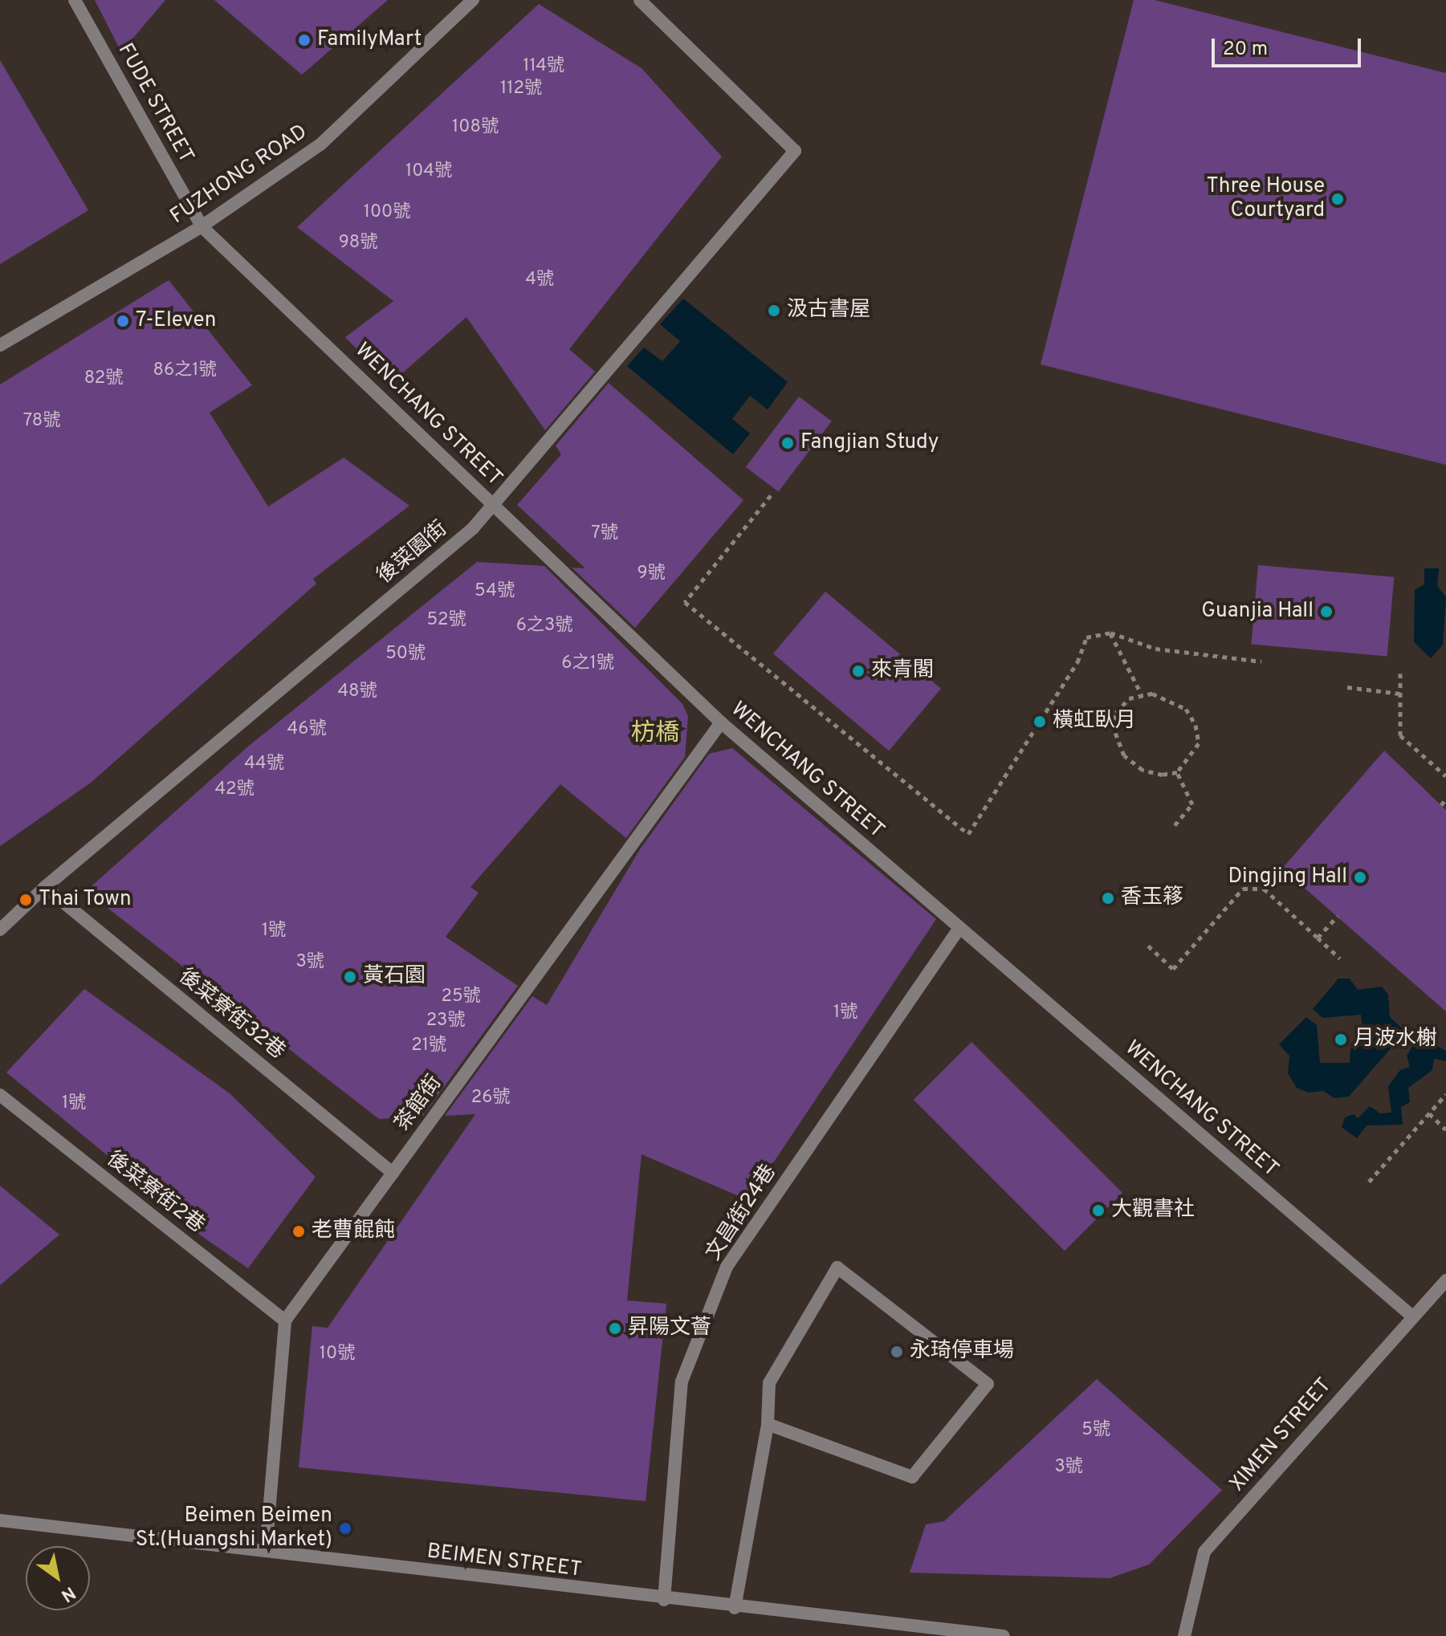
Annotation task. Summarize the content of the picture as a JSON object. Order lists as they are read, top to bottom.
{
  "streets": {
    "street": [
      "FUDE STREET",
      "FUZHONG ROAD",
      "WENCHANG STREET",
      "後菜園街",
      "後菜寮街32巷",
      "茶館街",
      "後菜寮街2巷",
      "文昌街24巷",
      "XIMEN STREET",
      "BEIMEN STREET"
    ]
  },
  "crossings": [
    ["FUDE STREET", "FUZHONG ROAD"],
    ["FUDE STREET", "WENCHANG STREET"],
    ["FUZHONG ROAD", "WENCHANG STREET"],
    ["WENCHANG STREET", "後菜園街"],
    ["WENCHANG STREET", "茶館街"],
    ["WENCHANG STREET", "文昌街24巷"],
    ["WENCHANG STREET", "XIMEN STREET"],
    ["後菜園街", "後菜寮街32巷"],
    ["後菜寮街32巷", "茶館街"],
    ["茶館街", "後菜寮街2巷"],
    ["文昌街24巷", "BEIMEN STREET"]
  ],
  "districts": ["枋橋"],
  "places": [
    "FamilyMart",
    "Three House Courtyard",
    "汲古書屋",
    "7-Eleven",
    "Fangjian Study",
    "Guanjia Hall",
    "來青閣",
    "橫虹臥月",
    "Dingjing Hall",
    "香玉簃",
    "Thai Town",
    "黃石園",
    "月波水榭",
    "大觀書社",
    "老曹餛飩",
    "昇陽文薈",
    "永琦停車場",
    "Beimen Beimen St.(Huangshi Market)"
  ],
  "house_numbers": [
    "114號",
    "112號",
    "108號",
    "104號",
    "100號",
    "98號",
    "4號",
    "86之1號",
    "82號",
    "78號",
    "7號",
    "9號",
    "54號",
    "52號",
    "6之3號",
    "50號",
    "6之1號",
    "48號",
    "46號",
    "44號",
    "42號",
    "1號",
    "3號",
    "25號",
    "1號",
    "23號",
    "21號",
    "26號",
    "1號",
    "10號",
    "5號",
    "3號"
  ],
  "scale_bar": "20 m",
  "north": "bottom right"
}
